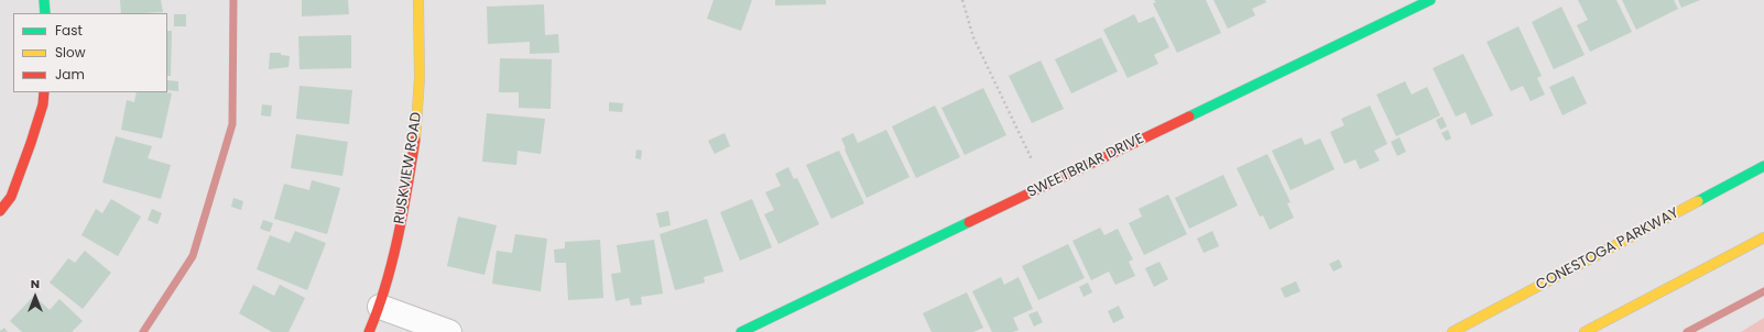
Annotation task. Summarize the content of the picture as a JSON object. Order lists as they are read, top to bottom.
{
  "streets": {
    "main road": ["SWEETBRIAR DRIVE", "RUSKVIEW ROAD", "CONESTOGA PARKWAY"]
  },
  "legend": ["Fast", "Slow", "Jam"],
  "north": "top"
}
